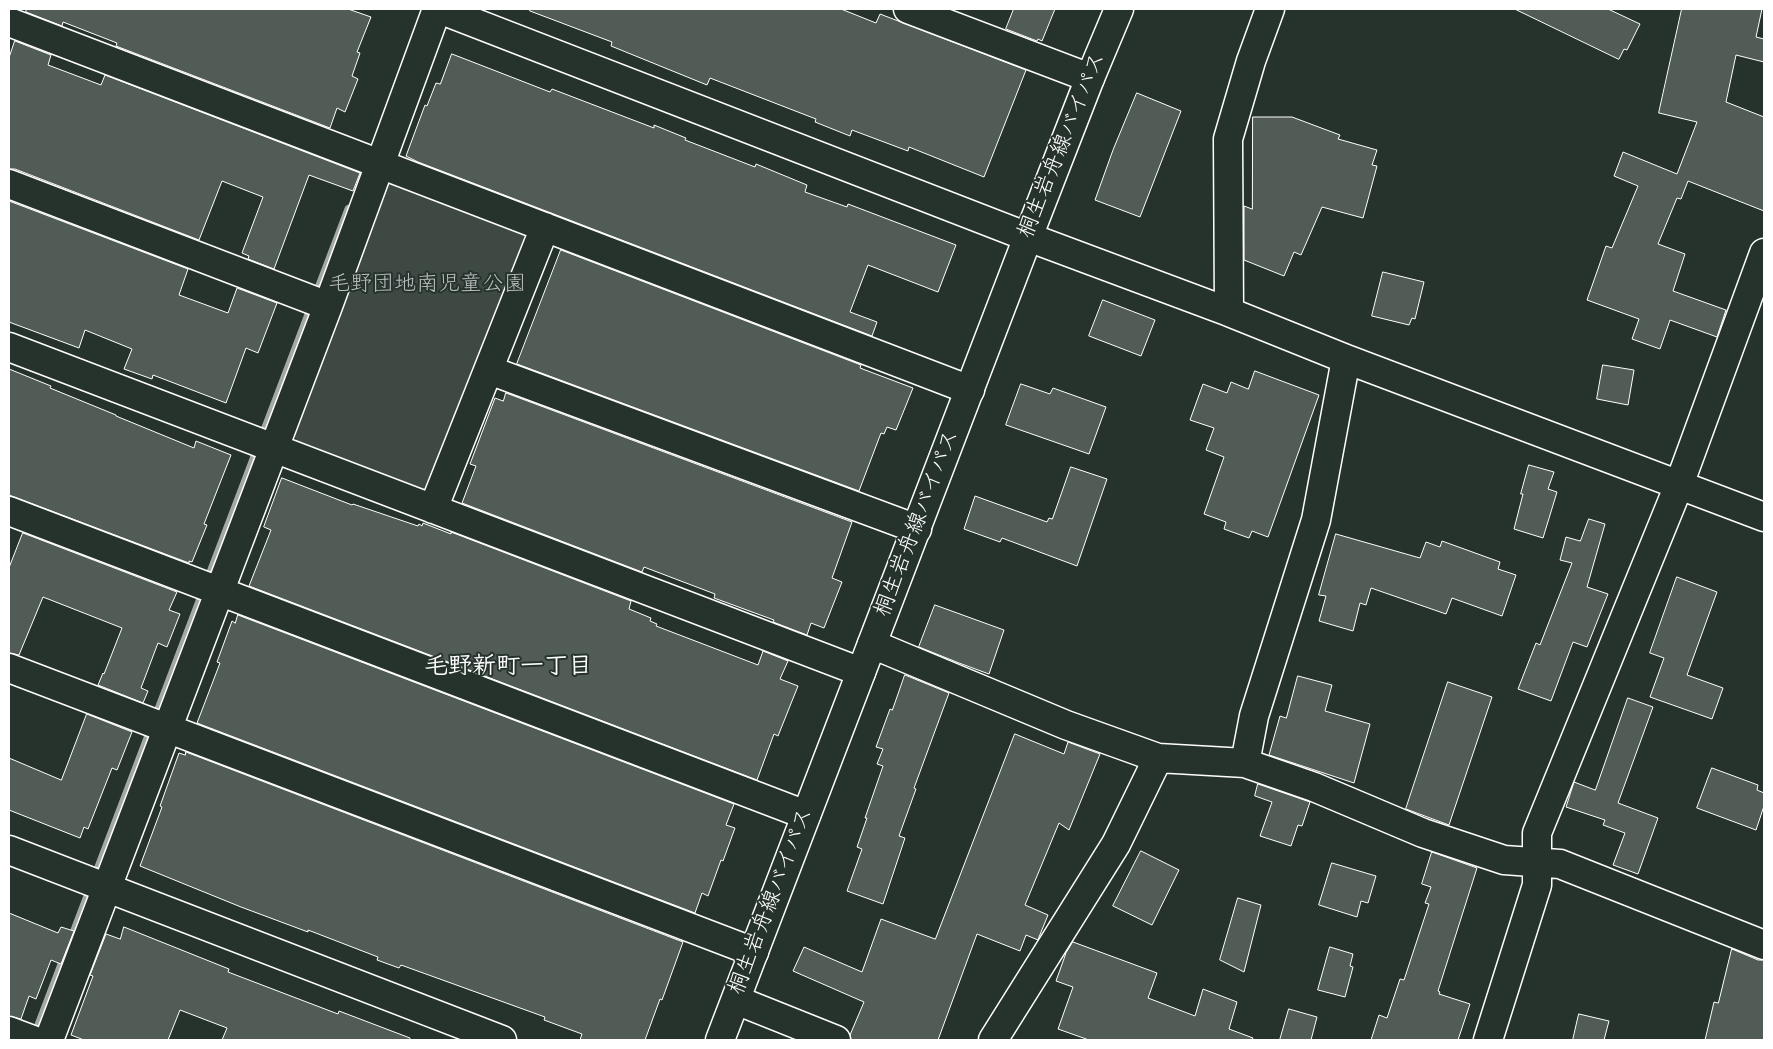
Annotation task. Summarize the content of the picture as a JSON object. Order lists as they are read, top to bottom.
{
  "streets": {
    "street": ["桐生岩舟線バイパス"]
  },
  "districts": ["毛野新町一丁目"],
  "parks": ["毛野団地南児童公園"]
}
